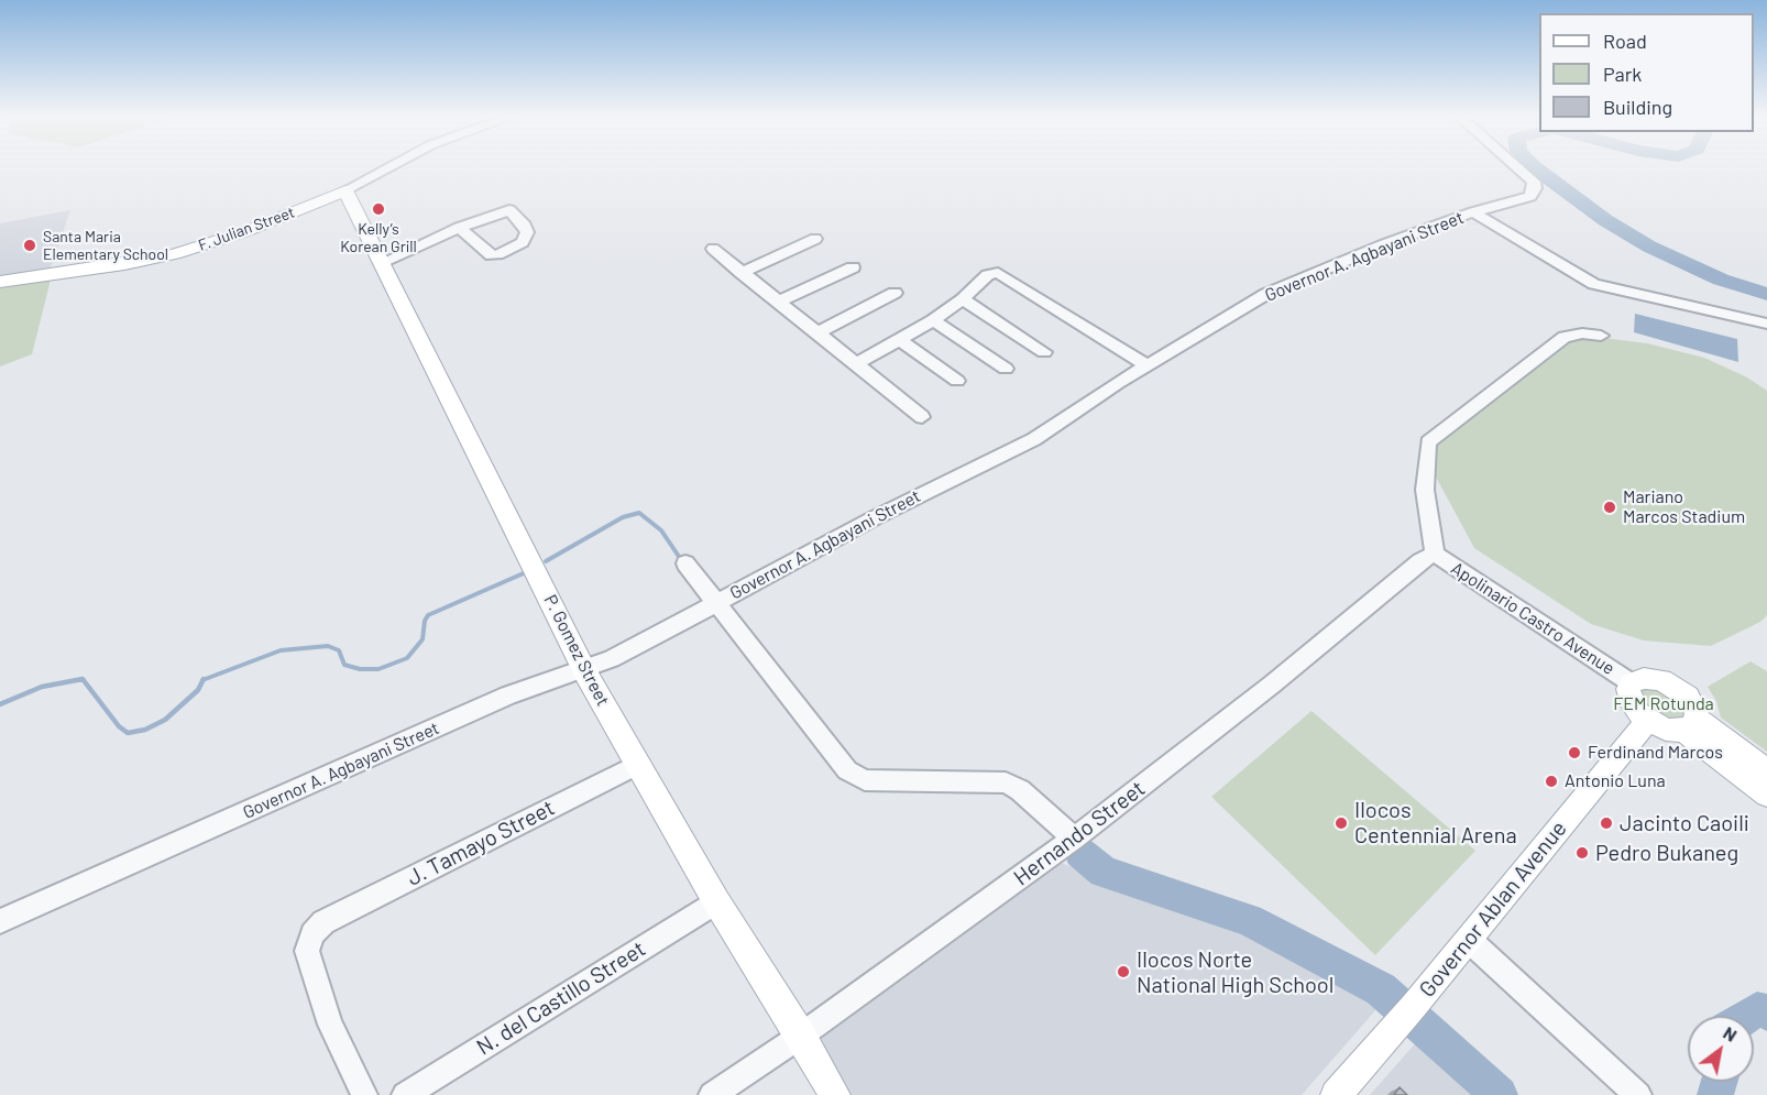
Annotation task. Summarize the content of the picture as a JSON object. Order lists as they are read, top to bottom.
{
  "streets": {
    "main road": ["F. Julian Street", "P. Gomez Street", "Governor Ablan Avenue"],
    "street": [
      "Governor A. Agbayani Street",
      "Apolinario Castro Avenue",
      "Hernando Street",
      "J. Tamayo Street",
      "N. del Castillo Street"
    ]
  },
  "crossings": [
    ["F. Julian Street", "P. Gomez Street"],
    ["Governor A. Agbayani Street", "P. Gomez Street"],
    ["Apolinario Castro Avenue", "Hernando Street"],
    ["Apolinario Castro Avenue", "Governor Ablan Avenue"],
    ["P. Gomez Street", "Hernando Street"],
    ["P. Gomez Street", "J. Tamayo Street"],
    ["P. Gomez Street", "N. del Castillo Street"]
  ],
  "parks": ["FEM Rotunda"],
  "places": [
    "Kelly’s Korean Grill",
    "Santa Maria Elementary School",
    "Mariano Marcos Stadium",
    "Ferdinand Marcos",
    "Antonio Luna",
    "Ilocos Centennial Arena",
    "Jacinto Caoili",
    "Pedro Bukaneg",
    "Ilocos Norte National High School"
  ],
  "legend": ["Road", "Park", "Building"],
  "north": "top right"
}
